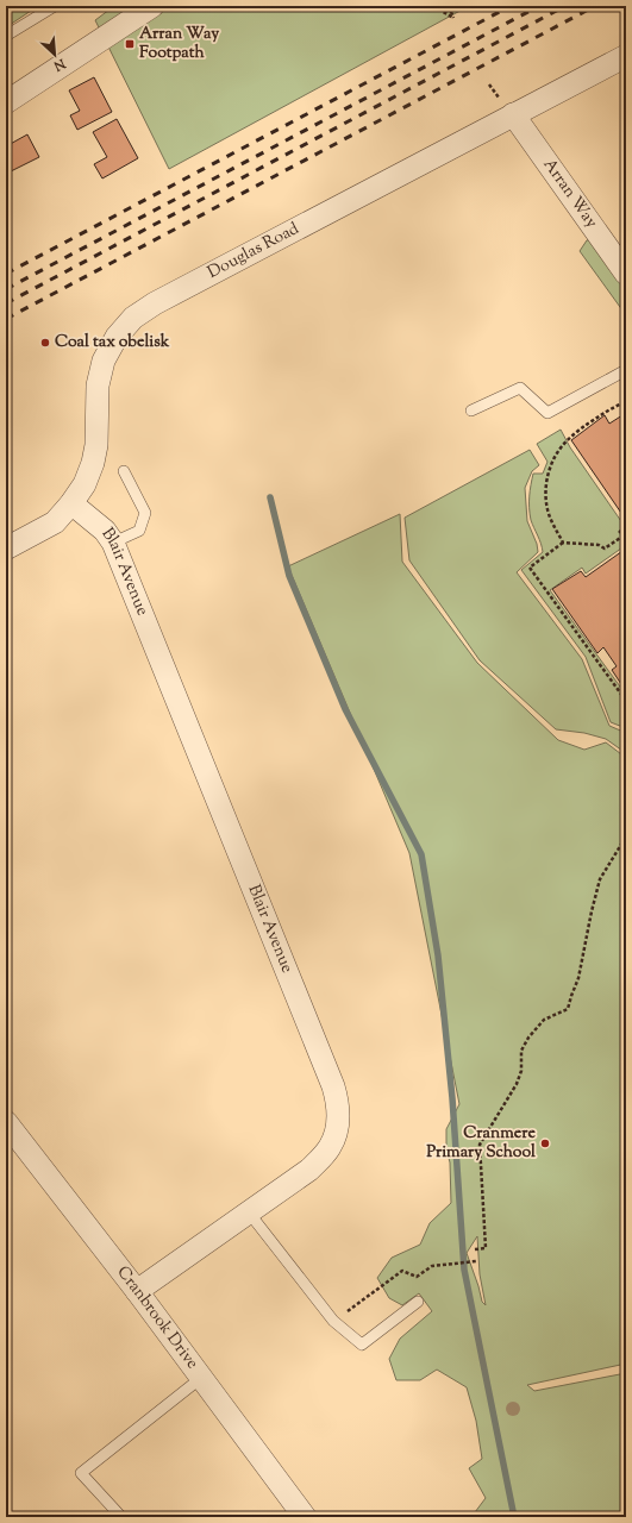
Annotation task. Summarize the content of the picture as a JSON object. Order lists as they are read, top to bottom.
{
  "streets": {
    "street": [
      "Arran Way",
      "Douglas Road",
      "Blair Avenue",
      "Cranbrook Drive"
    ]
  },
  "crossings": [
    ["Arran Way", "Douglas Road"],
    ["Douglas Road", "Blair Avenue"],
    ["Blair Avenue", "Cranbrook Drive"]
  ],
  "places": {
    "transit": ["Arran Way Footpath"],
    "other": ["Coal tax obelisk", "Cranmere Primary School"]
  },
  "north": "bottom right"
}
